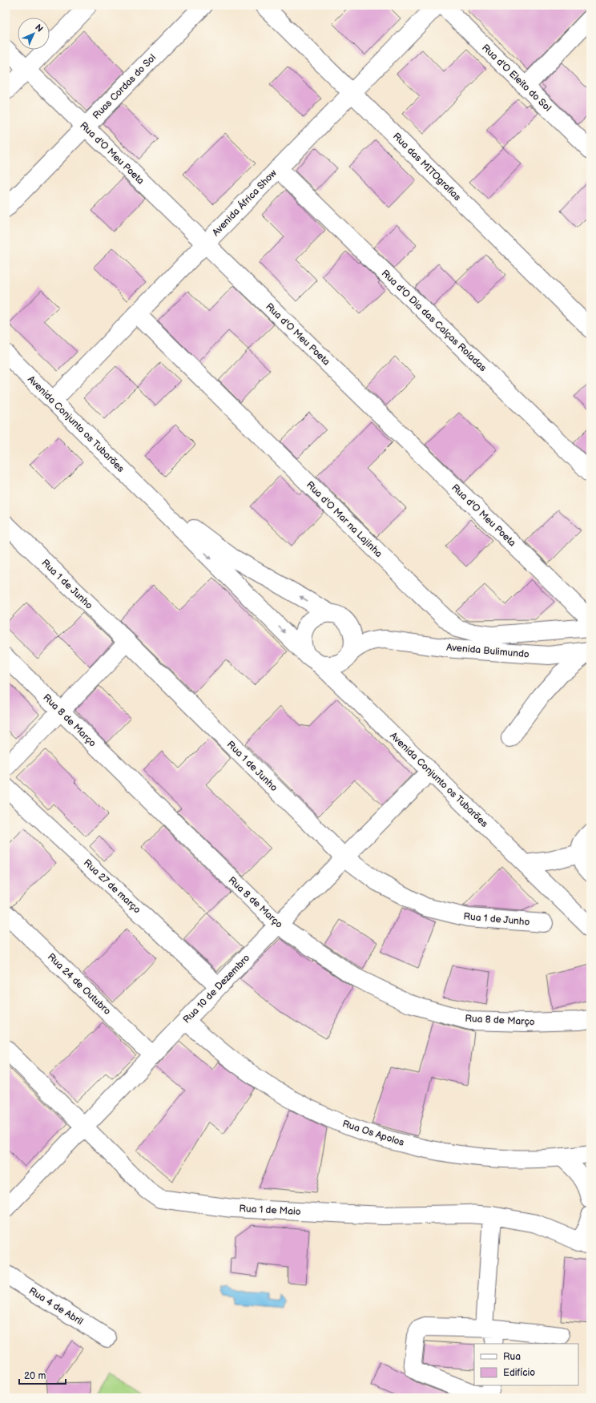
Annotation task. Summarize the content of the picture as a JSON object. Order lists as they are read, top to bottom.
{
  "streets": {
    "street": [
      "Rua d'O Eleito do Sol",
      "Ruas Cordas do Sol",
      "Rua d'O Meu Poeta",
      "Rua das MITOgrafias",
      "Avenida África Show",
      "Rua d'O Dia das Calças Roladas",
      "Avenida Conjunto os Tubarões",
      "Rua d'O Mar na Lajinha",
      "Rua 1 de Junho",
      "Avenida Bulimundo",
      "Rua 8 de Março",
      "Rua 27 de março",
      "Rua 24 de Outubro",
      "Rua 10 de Dezembro",
      "Rua Os Apolos",
      "Rua 1 de Maio",
      "Rua 4 de Abril"
    ]
  },
  "crossings": [
    ["Ruas Cordas do Sol", "Rua d'O Meu Poeta"],
    ["Rua d'O Meu Poeta", "Avenida África Show"],
    ["Rua das MITOgrafias", "Avenida África Show"],
    ["Avenida África Show", "Rua d'O Dia das Calças Roladas"],
    ["Avenida África Show", "Avenida Conjunto os Tubarões"],
    ["Avenida África Show", "Rua d'O Mar na Lajinha"],
    ["Avenida Conjunto os Tubarões", "Rua 10 de Dezembro"],
    ["Rua 1 de Junho", "Rua 10 de Dezembro"],
    ["Rua 8 de Março", "Rua 10 de Dezembro"],
    ["Rua 27 de março", "Rua 10 de Dezembro"],
    ["Rua 24 de Outubro", "Rua 10 de Dezembro"],
    ["Rua 10 de Dezembro", "Rua Os Apolos"],
    ["Rua 10 de Dezembro", "Rua 1 de Maio"]
  ],
  "legend": ["Rua", "Edifício"],
  "scale_bar": "20 m",
  "north": "top right"
}
